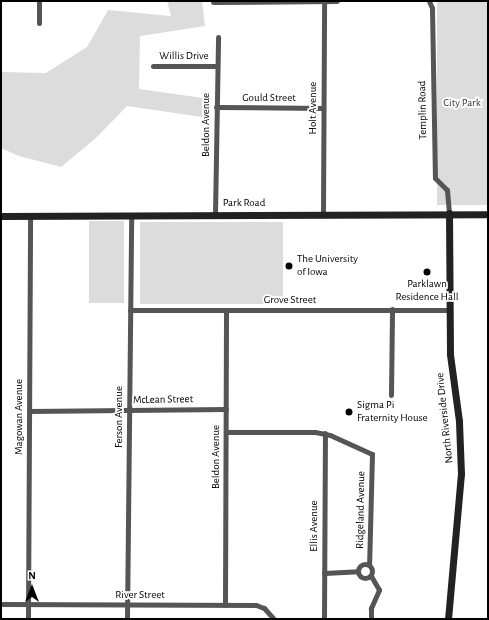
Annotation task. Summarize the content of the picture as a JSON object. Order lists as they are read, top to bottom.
{
  "streets": {
    "street": [
      "Willis Drive",
      "Gould Street",
      "Holt Avenue",
      "Templin Road",
      "Beldon Avenue",
      "Park Road",
      "Grove Street",
      "McLean Street",
      "Magowan Avenue",
      "Ferson Avenue",
      "North Riverside Drive",
      "Ridgeland Avenue",
      "Ellis Avenue",
      "River Street"
    ]
  },
  "crossings": [
    ["Willis Drive", "Beldon Avenue"],
    ["Gould Street", "Holt Avenue"],
    ["Gould Street", "Beldon Avenue"],
    ["Holt Avenue", "Park Road"],
    ["Templin Road", "Park Road"],
    ["Templin Road", "North Riverside Drive"],
    ["Beldon Avenue", "Park Road"],
    ["Beldon Avenue", "Grove Street"],
    ["Beldon Avenue", "McLean Street"],
    ["Beldon Avenue", "River Street"],
    ["Park Road", "Magowan Avenue"],
    ["Park Road", "Ferson Avenue"],
    ["Park Road", "North Riverside Drive"],
    ["Grove Street", "Ferson Avenue"],
    ["Grove Street", "North Riverside Drive"],
    ["McLean Street", "Magowan Avenue"],
    ["McLean Street", "Ferson Avenue"],
    ["Magowan Avenue", "River Street"],
    ["Ferson Avenue", "River Street"],
    ["Ridgeland Avenue", "Ellis Avenue"]
  ],
  "parks": ["City Park"],
  "places": ["The University of Iowa", "Parklawn Residence Hall", "Sigma Pi Fraternity House"],
  "north": "top"
}
